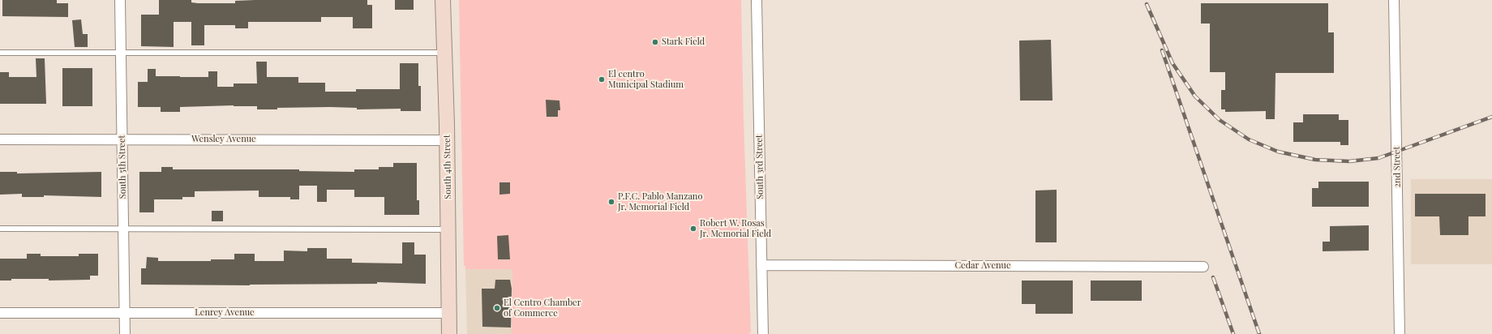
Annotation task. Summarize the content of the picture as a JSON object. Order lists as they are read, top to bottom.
{
  "streets": {
    "main road": ["South 4th Street"],
    "street": [
      "Wensley Avenue",
      "South 5th Street",
      "South 3rd Street",
      "2nd Street",
      "Cedar Avenue",
      "Lenrey Avenue"
    ]
  },
  "crossings": [
    ["Wensley Avenue", "South 5th Street"],
    ["Wensley Avenue", "South 4th Street"],
    ["South 5th Street", "Lenrey Avenue"],
    ["South 4th Street", "Lenrey Avenue"],
    ["South 3rd Street", "Cedar Avenue"]
  ],
  "places": [
    "Stark Field",
    "El centro Municipal Stadium",
    "P.F.C. Pablo Manzano Jr. Memorial Field",
    "Robert W. Rosas Jr. Memorial Field",
    "El Centro Chamber of Commerce"
  ]
}
